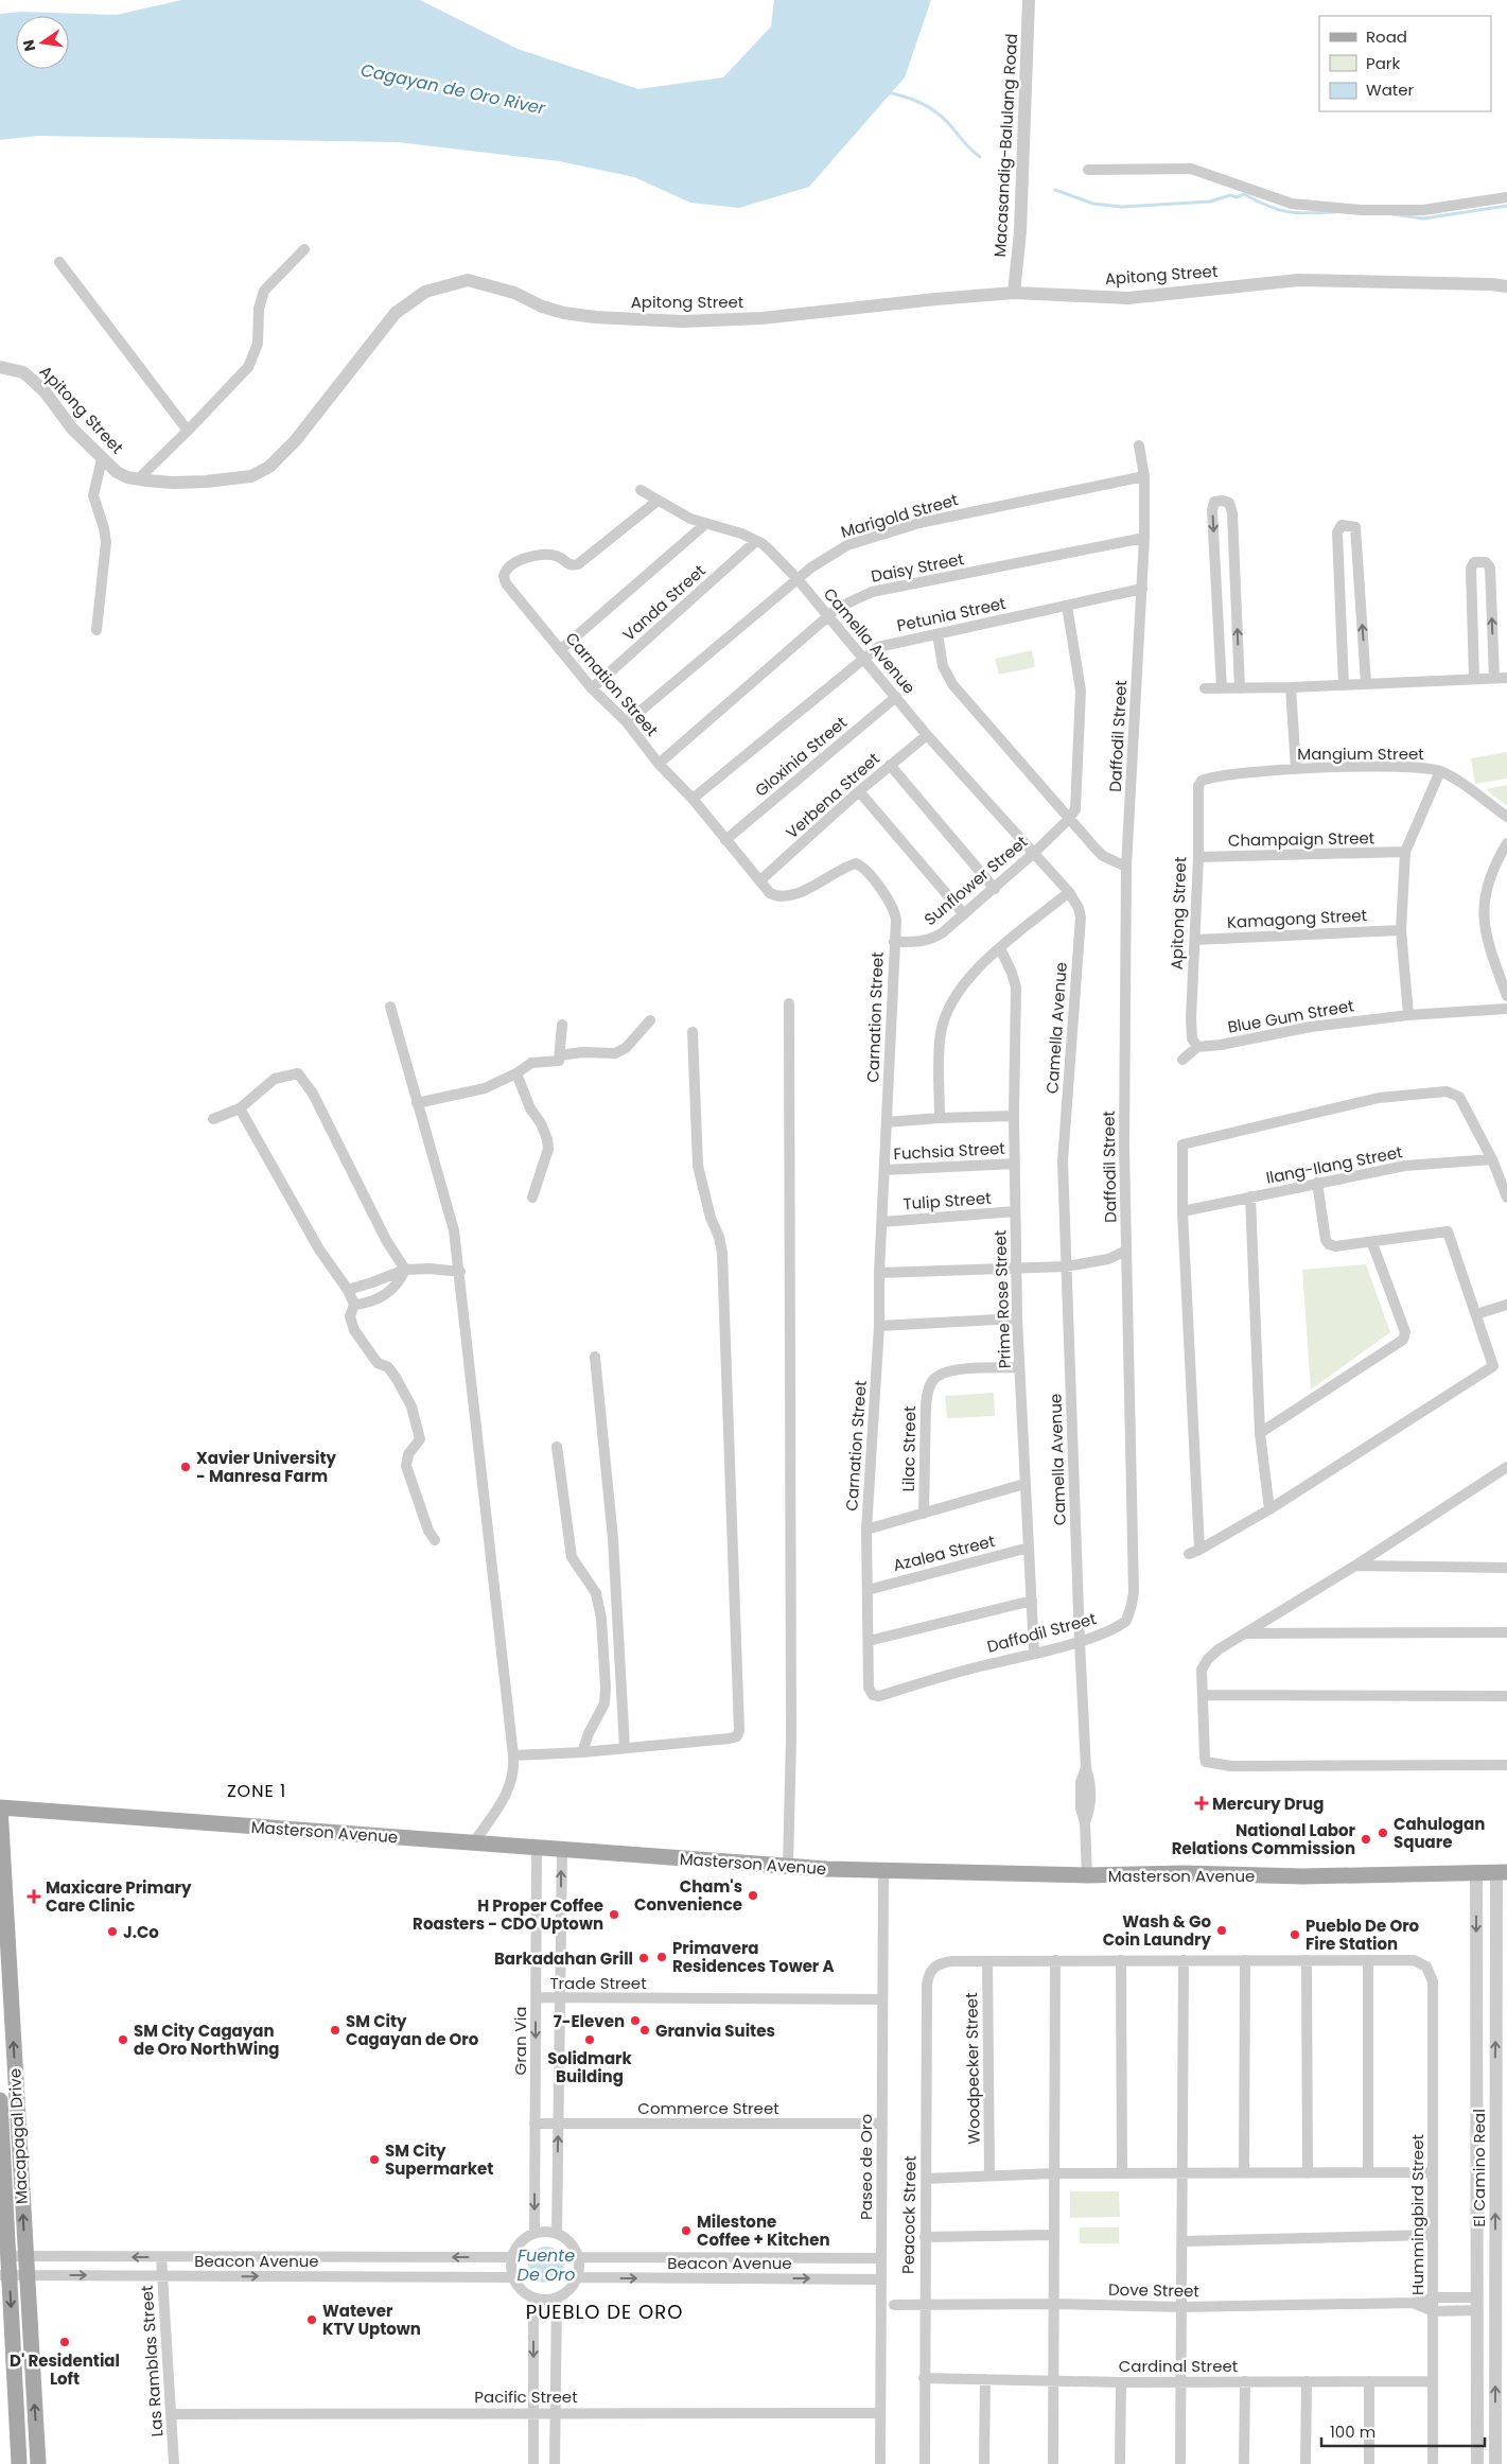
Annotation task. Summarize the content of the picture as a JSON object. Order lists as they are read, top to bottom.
{
  "streets": {
    "main road": ["Masterson Avenue", "Macapagal Drive"],
    "street": [
      "Macasandig-Balulang Road",
      "Apitong Street",
      "Marigold Street",
      "Daisy Street",
      "Vanda Street",
      "Petunia Street",
      "Camella Avenue",
      "Carnation Street",
      "Daffodil Street",
      "Mangium Street",
      "Gloxinia Street",
      "Verbena Street",
      "Champaign Street",
      "Sunflower Street",
      "Kamagong Street",
      "Blue Gum Street",
      "Fuchsia Street",
      "Ilang-Ilang Street",
      "Tulip Street",
      "Prime Rose Street",
      "Lilac Street",
      "Azalea Street",
      "Trade Street",
      "Gran Via",
      "Woodpecker Street",
      "Commerce Street",
      "Paseo de Oro",
      "El Camino Real",
      "Peacock Street",
      "Hummingbird Street",
      "Beacon Avenue",
      "Dove Street",
      "Las Ramblas Street",
      "Cardinal Street",
      "Pacific Street"
    ]
  },
  "crossings": [
    ["Macasandig-Balulang Road", "Apitong Street"],
    ["Apitong Street", "Mangium Street"],
    ["Apitong Street", "Champaign Street"],
    ["Apitong Street", "Kamagong Street"],
    ["Apitong Street", "Blue Gum Street"],
    ["Marigold Street", "Camella Avenue"],
    ["Marigold Street", "Carnation Street"],
    ["Marigold Street", "Daffodil Street"],
    ["Daisy Street", "Camella Avenue"],
    ["Daisy Street", "Carnation Street"],
    ["Daisy Street", "Daffodil Street"],
    ["Vanda Street", "Camella Avenue"],
    ["Vanda Street", "Carnation Street"],
    ["Petunia Street", "Camella Avenue"],
    ["Petunia Street", "Carnation Street"],
    ["Petunia Street", "Daffodil Street"],
    ["Camella Avenue", "Carnation Street"],
    ["Camella Avenue", "Daffodil Street"],
    ["Camella Avenue", "Gloxinia Street"],
    ["Camella Avenue", "Verbena Street"],
    ["Camella Avenue", "Sunflower Street"],
    ["Camella Avenue", "Masterson Avenue"],
    ["Carnation Street", "Daffodil Street"],
    ["Carnation Street", "Gloxinia Street"],
    ["Carnation Street", "Verbena Street"],
    ["Carnation Street", "Sunflower Street"],
    ["Carnation Street", "Fuchsia Street"],
    ["Carnation Street", "Tulip Street"],
    ["Carnation Street", "Azalea Street"],
    ["Daffodil Street", "Prime Rose Street"],
    ["Fuchsia Street", "Prime Rose Street"],
    ["Tulip Street", "Prime Rose Street"],
    ["Prime Rose Street", "Lilac Street"],
    ["Prime Rose Street", "Azalea Street"],
    ["Masterson Avenue", "Gran Via"],
    ["Masterson Avenue", "Macapagal Drive"],
    ["Masterson Avenue", "Paseo de Oro"],
    ["Masterson Avenue", "El Camino Real"],
    ["Trade Street", "Gran Via"],
    ["Trade Street", "Paseo de Oro"],
    ["Gran Via", "Commerce Street"],
    ["Gran Via", "Beacon Avenue"],
    ["Woodpecker Street", "Peacock Street"],
    ["Commerce Street", "Paseo de Oro"],
    ["Macapagal Drive", "Beacon Avenue"],
    ["Paseo de Oro", "Beacon Avenue"],
    ["Paseo de Oro", "Pacific Street"],
    ["El Camino Real", "Dove Street"],
    ["Peacock Street", "Dove Street"],
    ["Peacock Street", "Cardinal Street"],
    ["Hummingbird Street", "Dove Street"],
    ["Hummingbird Street", "Cardinal Street"],
    ["Beacon Avenue", "Las Ramblas Street"],
    ["Las Ramblas Street", "Pacific Street"]
  ],
  "districts": ["ZONE 1", "PUEBLO DE ORO"],
  "water": ["Cagayan de Oro River", "Fuente De Oro"],
  "places": {
    "other": [
      "Xavier University - Manresa Farm",
      "Cahulogan Square",
      "National Labor Relations Commission",
      "Cham's Convenience",
      "H Proper Coffee Roasters - CDO Uptown",
      "Wash & Go Coin Laundry",
      "J.Co",
      "Pueblo De Oro Fire Station",
      "Primavera Residences Tower A",
      "Barkadahan Grill",
      "7-Eleven",
      "SM City Cagayan de Oro",
      "Granvia Suites",
      "SM City Cagayan de Oro NorthWing",
      "Solidmark Building",
      "SM City Supermarket",
      "Milestone Coffee + Kitchen",
      "Watever KTV Uptown",
      "D' Residential Loft"
    ],
    "health": ["Mercury Drug", "Maxicare Primary Care Clinic"]
  },
  "legend": ["Road", "Park", "Water"],
  "scale_bar": "100 m",
  "north": "left"
}
